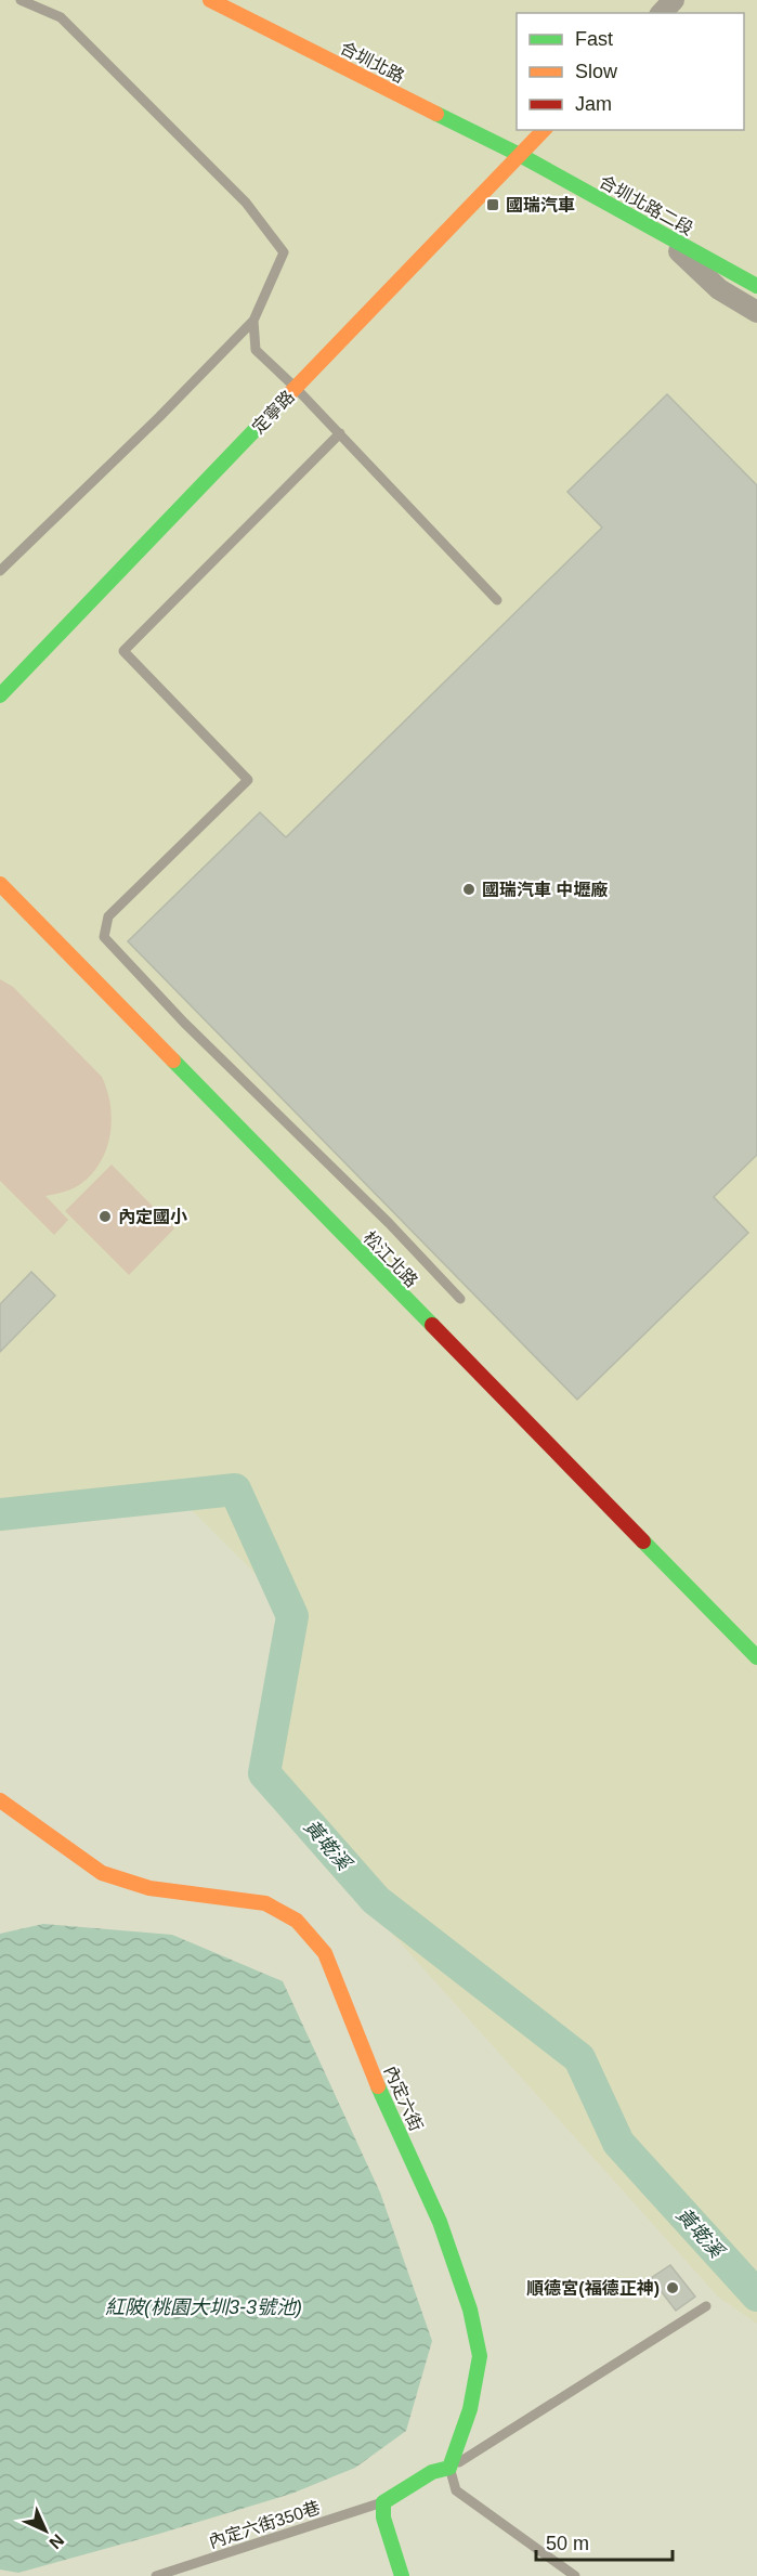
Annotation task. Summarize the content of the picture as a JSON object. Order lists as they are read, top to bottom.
{
  "streets": {
    "street": [
      "合圳北路",
      "合圳北路二段",
      "定寧路",
      "松江北路",
      "內定六街"
    ],
    "lane": ["內定六街350巷"]
  },
  "crossings": [
    ["合圳北路", "合圳北路二段"],
    ["合圳北路", "定寧路"],
    ["合圳北路二段", "定寧路"]
  ],
  "water": ["黃墘溪", "紅陂(桃園大圳3-3號池)"],
  "places": {
    "transit": ["國瑞汽車"],
    "other": ["國瑞汽車 中壢廠", "內定國小", "順德宮(福德正神)"]
  },
  "legend": ["Fast", "Slow", "Jam"],
  "scale_bar": "50 m",
  "north": "bottom right"
}
